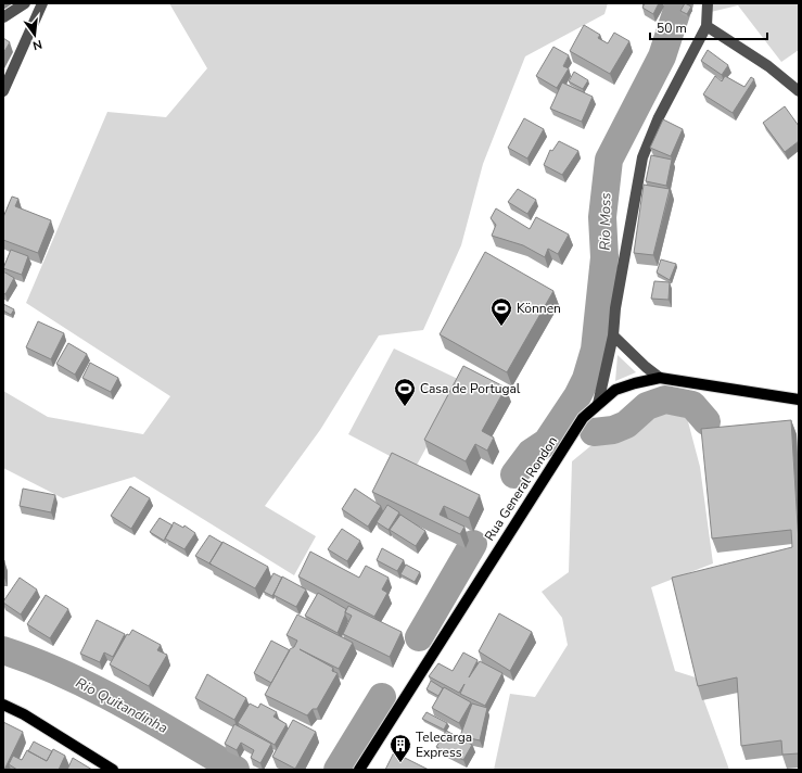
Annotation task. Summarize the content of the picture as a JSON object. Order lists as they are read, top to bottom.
{
  "streets": {
    "main road": ["Rua General Rondon"]
  },
  "water": ["Rio Moss", "Rio Quitandinha"],
  "places": {
    "sports": ["Können", "Casa de Portugal"],
    "building": ["Telecarga Express"]
  },
  "scale_bar": "50 m",
  "north": "bottom"
}
